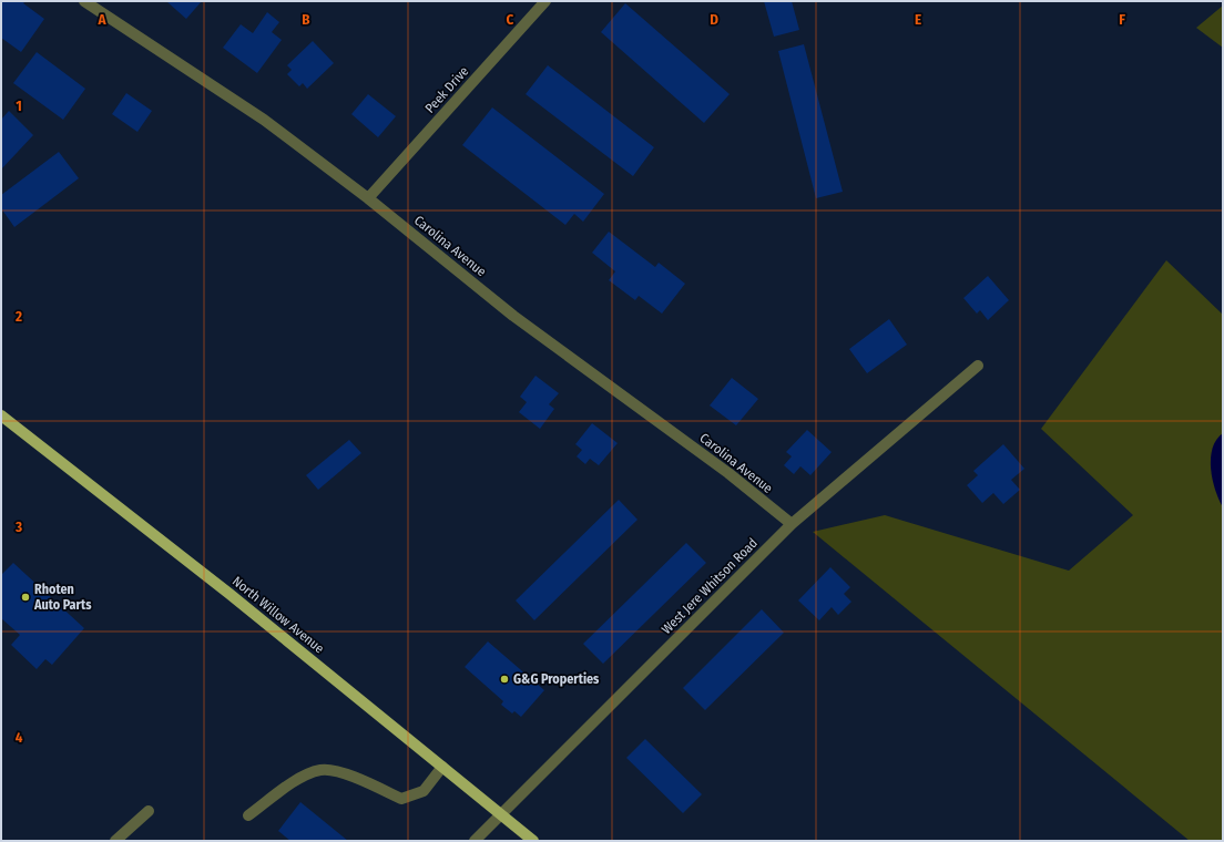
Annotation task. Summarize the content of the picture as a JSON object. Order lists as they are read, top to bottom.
{
  "streets": {
    "main road": ["North Willow Avenue"],
    "street": ["Peek Drive", "Carolina Avenue", "West Jere Whitson Road"]
  },
  "crossings": [
    ["Peek Drive", "Carolina Avenue"],
    ["Carolina Avenue", "West Jere Whitson Road"],
    ["West Jere Whitson Road", "North Willow Avenue"]
  ],
  "places": ["Rhoten Auto Parts", "G&G Properties"],
  "grid": {
    "columns": [
      "A",
      "B",
      "C",
      "D",
      "E",
      "F"
    ],
    "rows": [
      "1",
      "2",
      "3",
      "4"
    ]
  }
}
